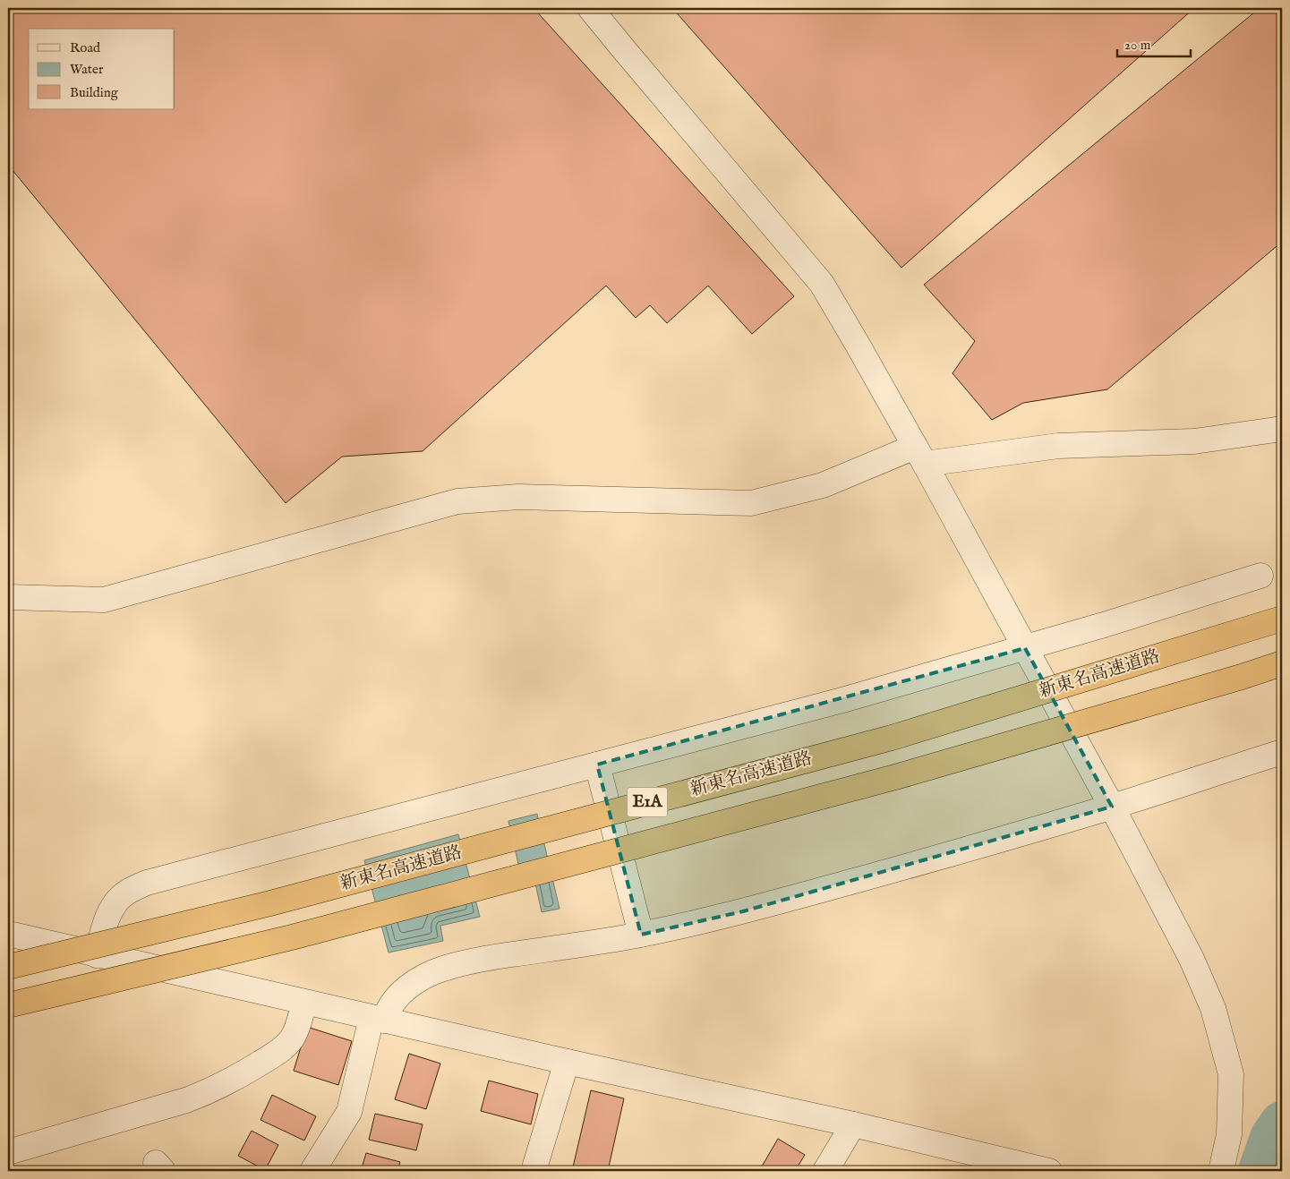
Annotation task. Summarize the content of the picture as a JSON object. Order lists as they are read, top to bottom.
{
  "streets": {
    "highway": ["新東名高速道路", "E1A"]
  },
  "legend": ["Road", "Water", "Building"],
  "scale_bar": "20 m"
}
